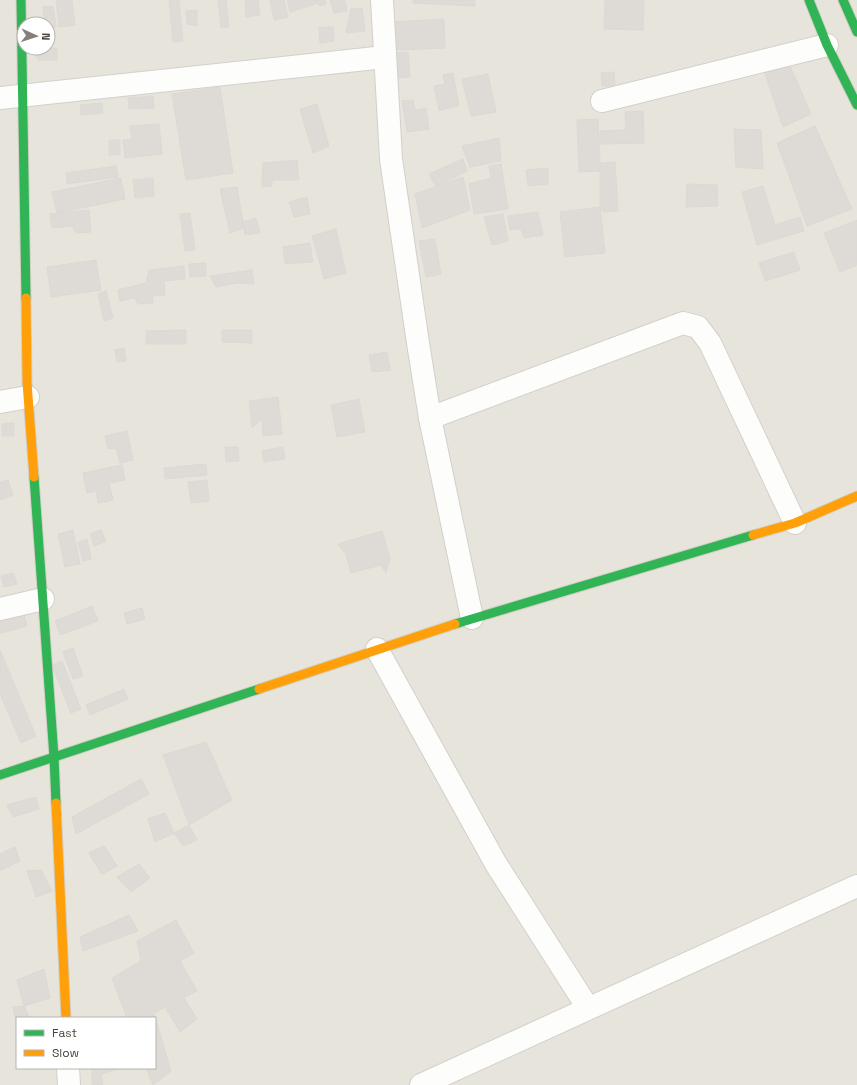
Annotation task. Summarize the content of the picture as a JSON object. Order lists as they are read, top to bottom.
{
  "legend": ["Fast", "Slow"],
  "north": "right"
}
